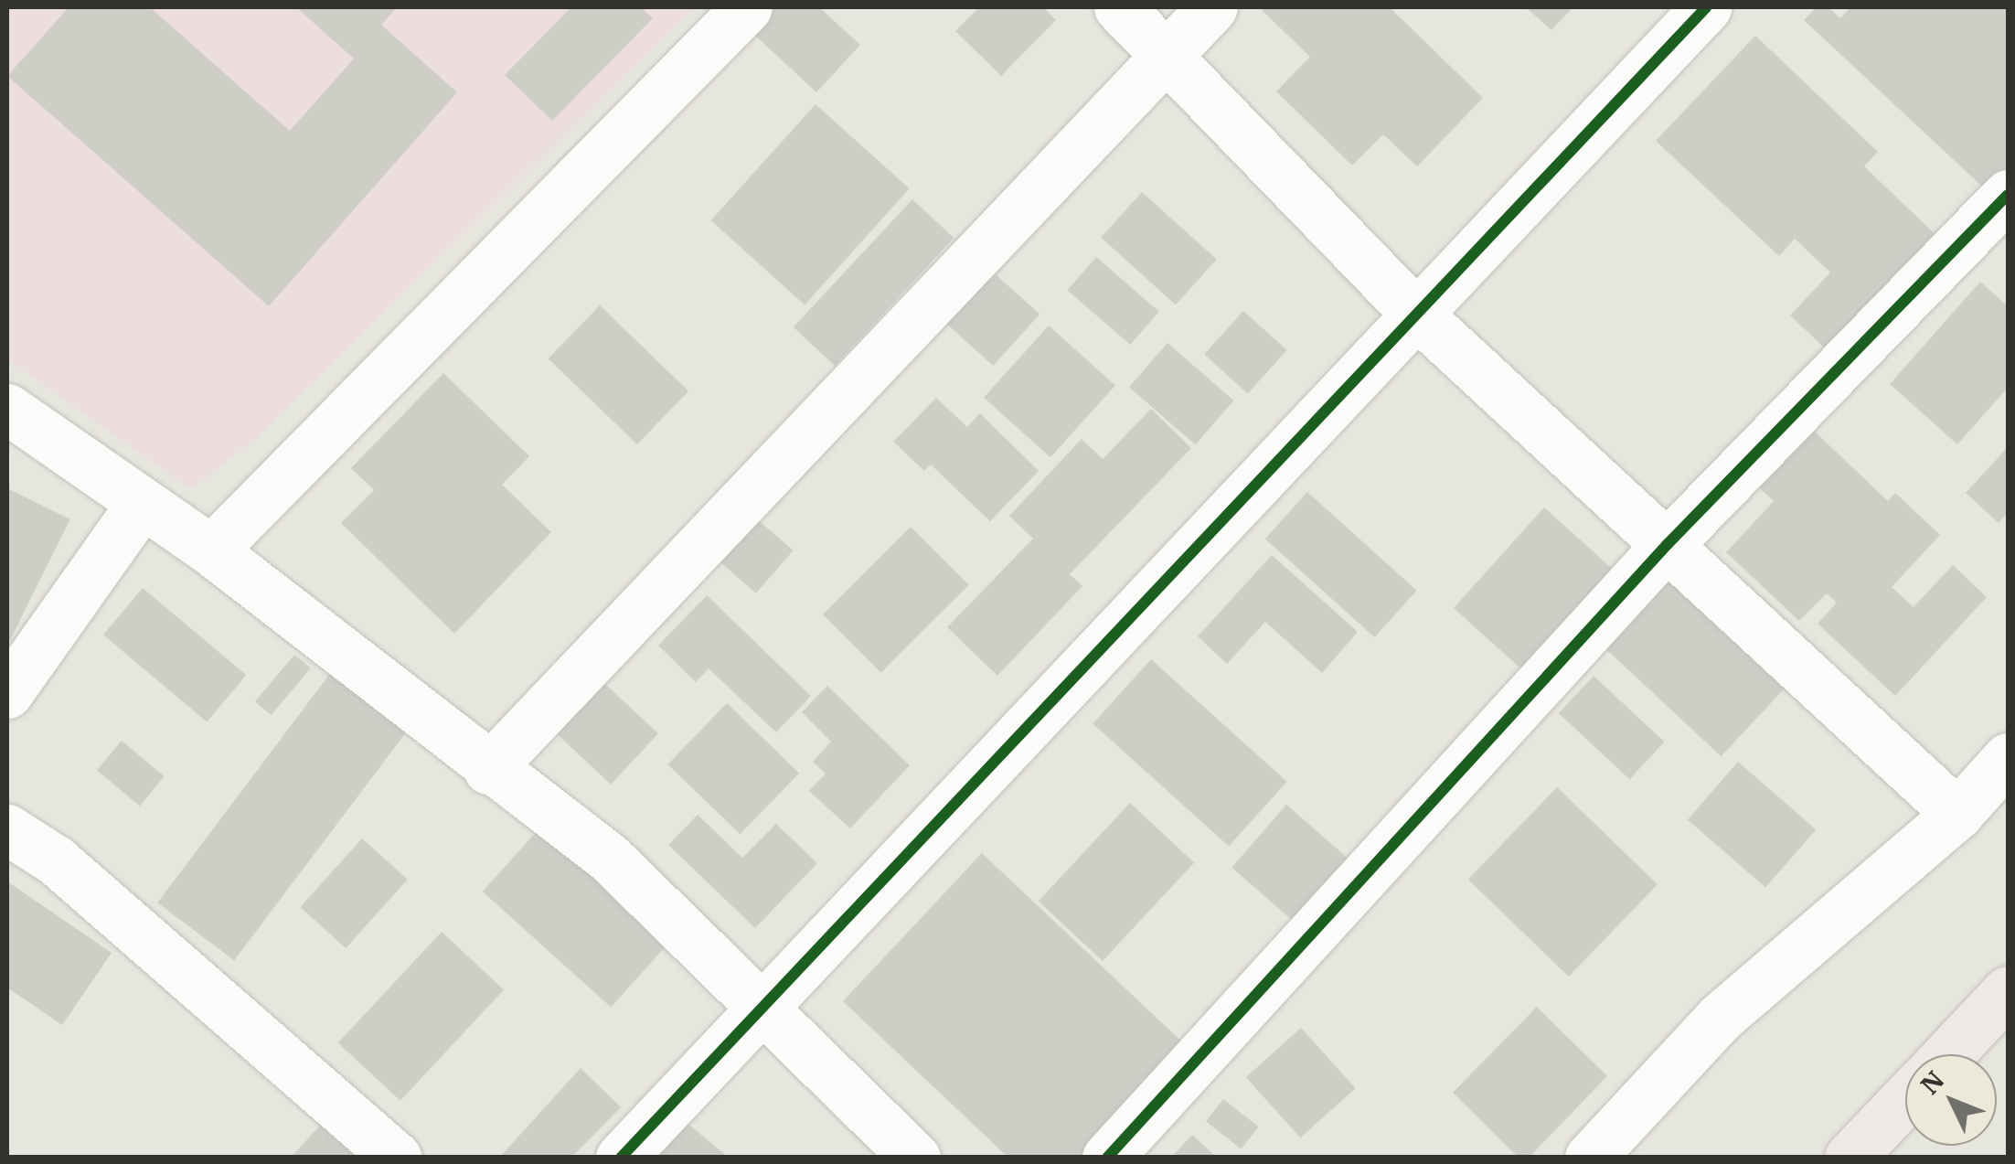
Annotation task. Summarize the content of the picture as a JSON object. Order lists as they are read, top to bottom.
{
  "north": "top left"
}
